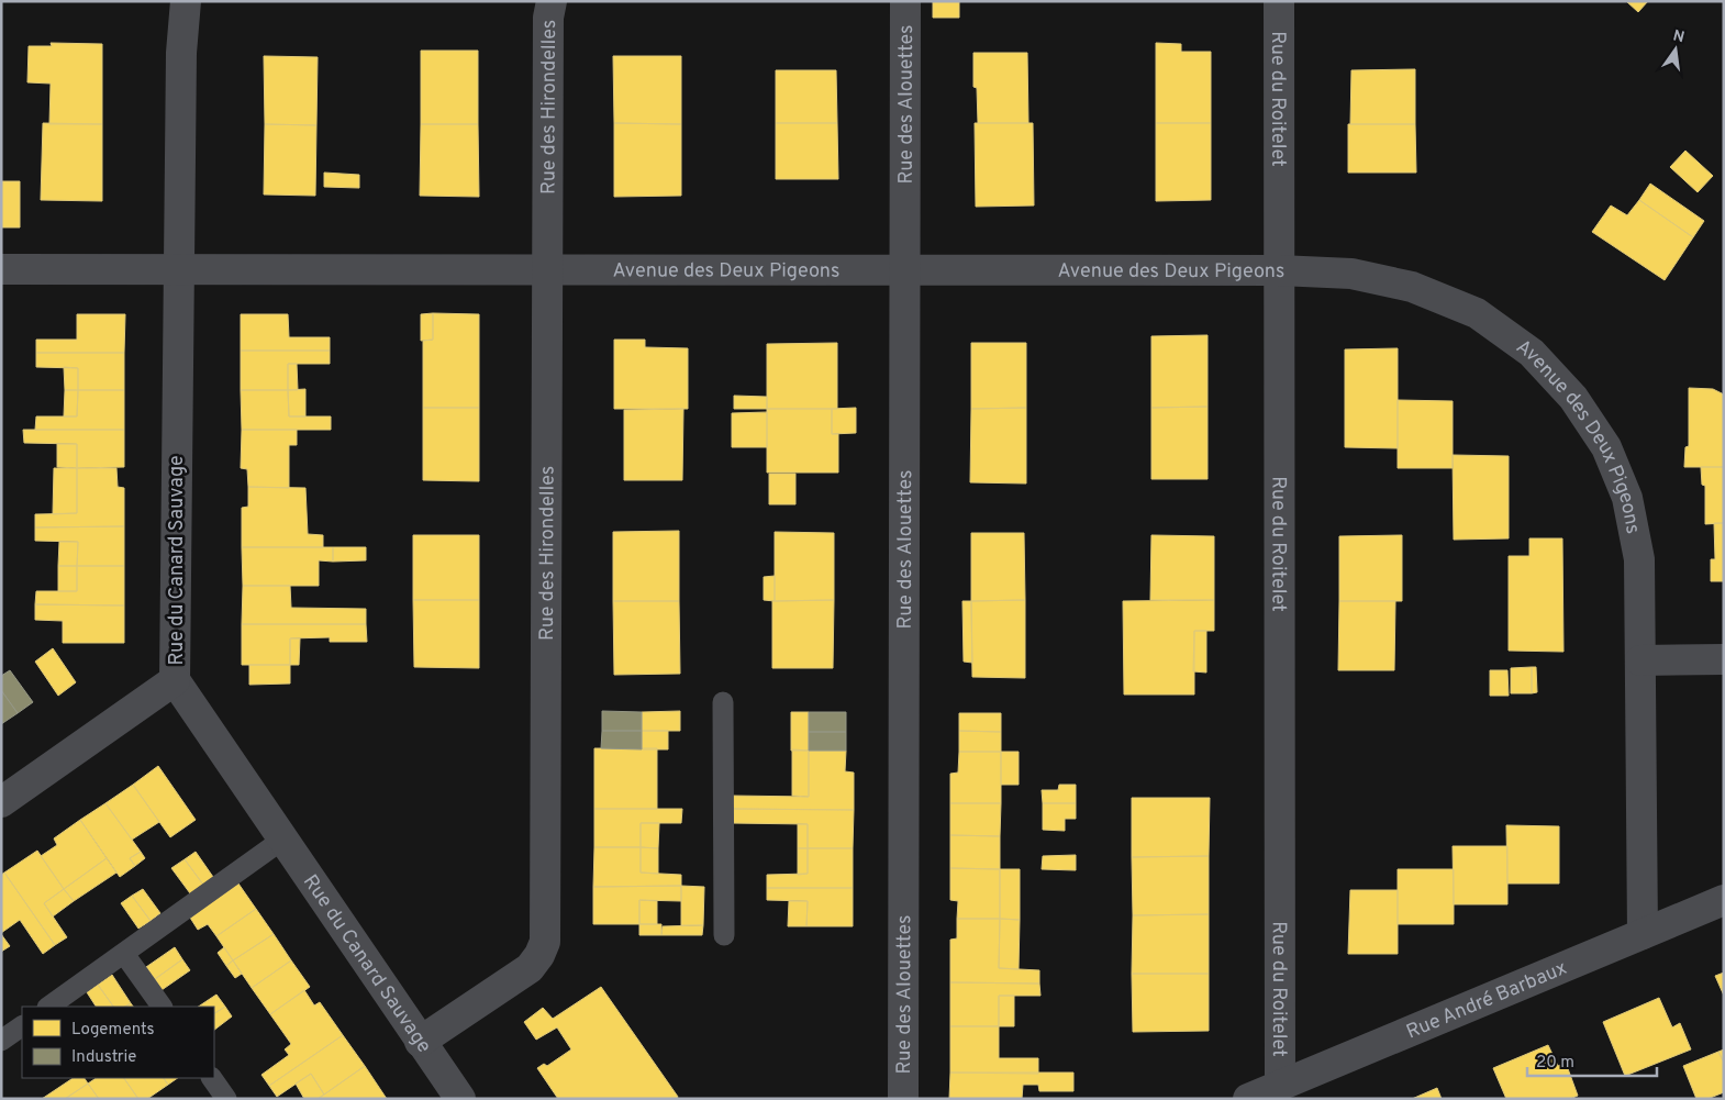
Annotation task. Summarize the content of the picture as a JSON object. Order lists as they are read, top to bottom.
{
  "streets": {
    "street": [
      "Rue du Roitelet",
      "Rue des Alouettes",
      "Rue des Hirondelles",
      "Avenue des Deux Pigeons",
      "Rue du Canard Sauvage",
      "Rue André Barbaux"
    ]
  },
  "crossings": [
    ["Rue du Roitelet", "Avenue des Deux Pigeons"],
    ["Rue du Roitelet", "Rue André Barbaux"],
    ["Rue des Alouettes", "Avenue des Deux Pigeons"],
    ["Rue des Hirondelles", "Avenue des Deux Pigeons"],
    ["Rue des Hirondelles", "Rue du Canard Sauvage"],
    ["Avenue des Deux Pigeons", "Rue du Canard Sauvage"],
    ["Avenue des Deux Pigeons", "Rue André Barbaux"]
  ],
  "legend": ["Logements", "Industrie"],
  "scale_bar": "20 m",
  "north": "top"
}
